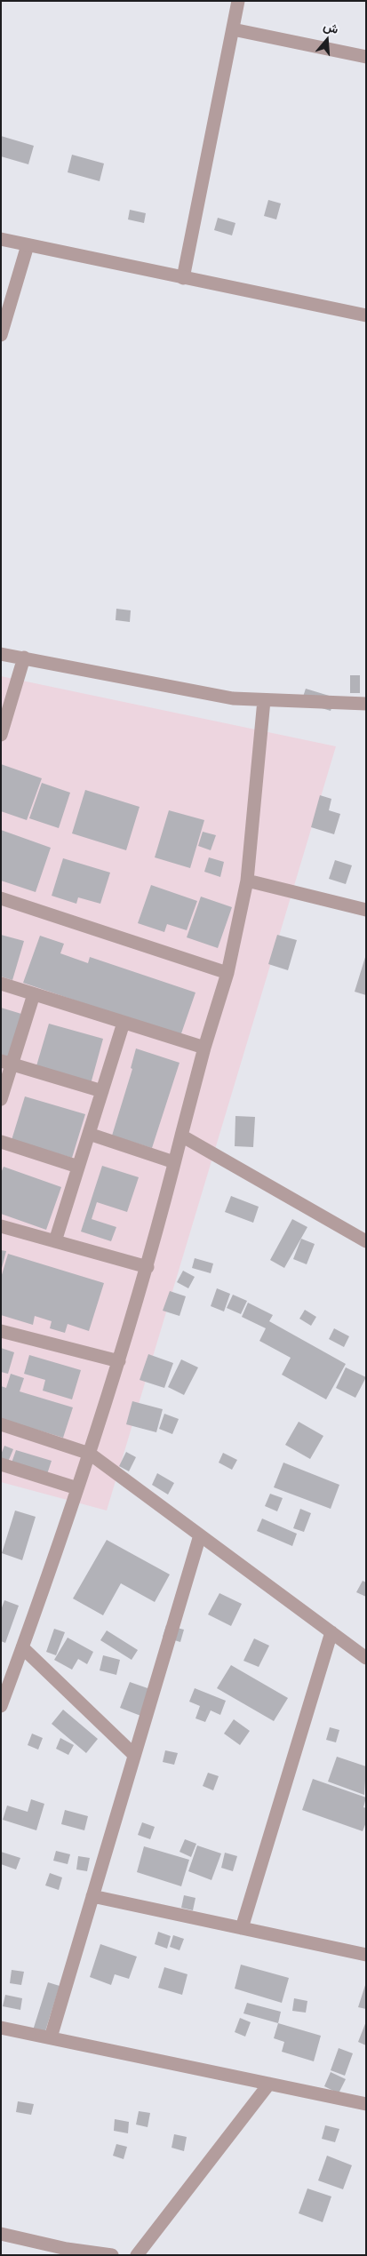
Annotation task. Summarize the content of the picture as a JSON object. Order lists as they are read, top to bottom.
{
  "north": "top"
}
